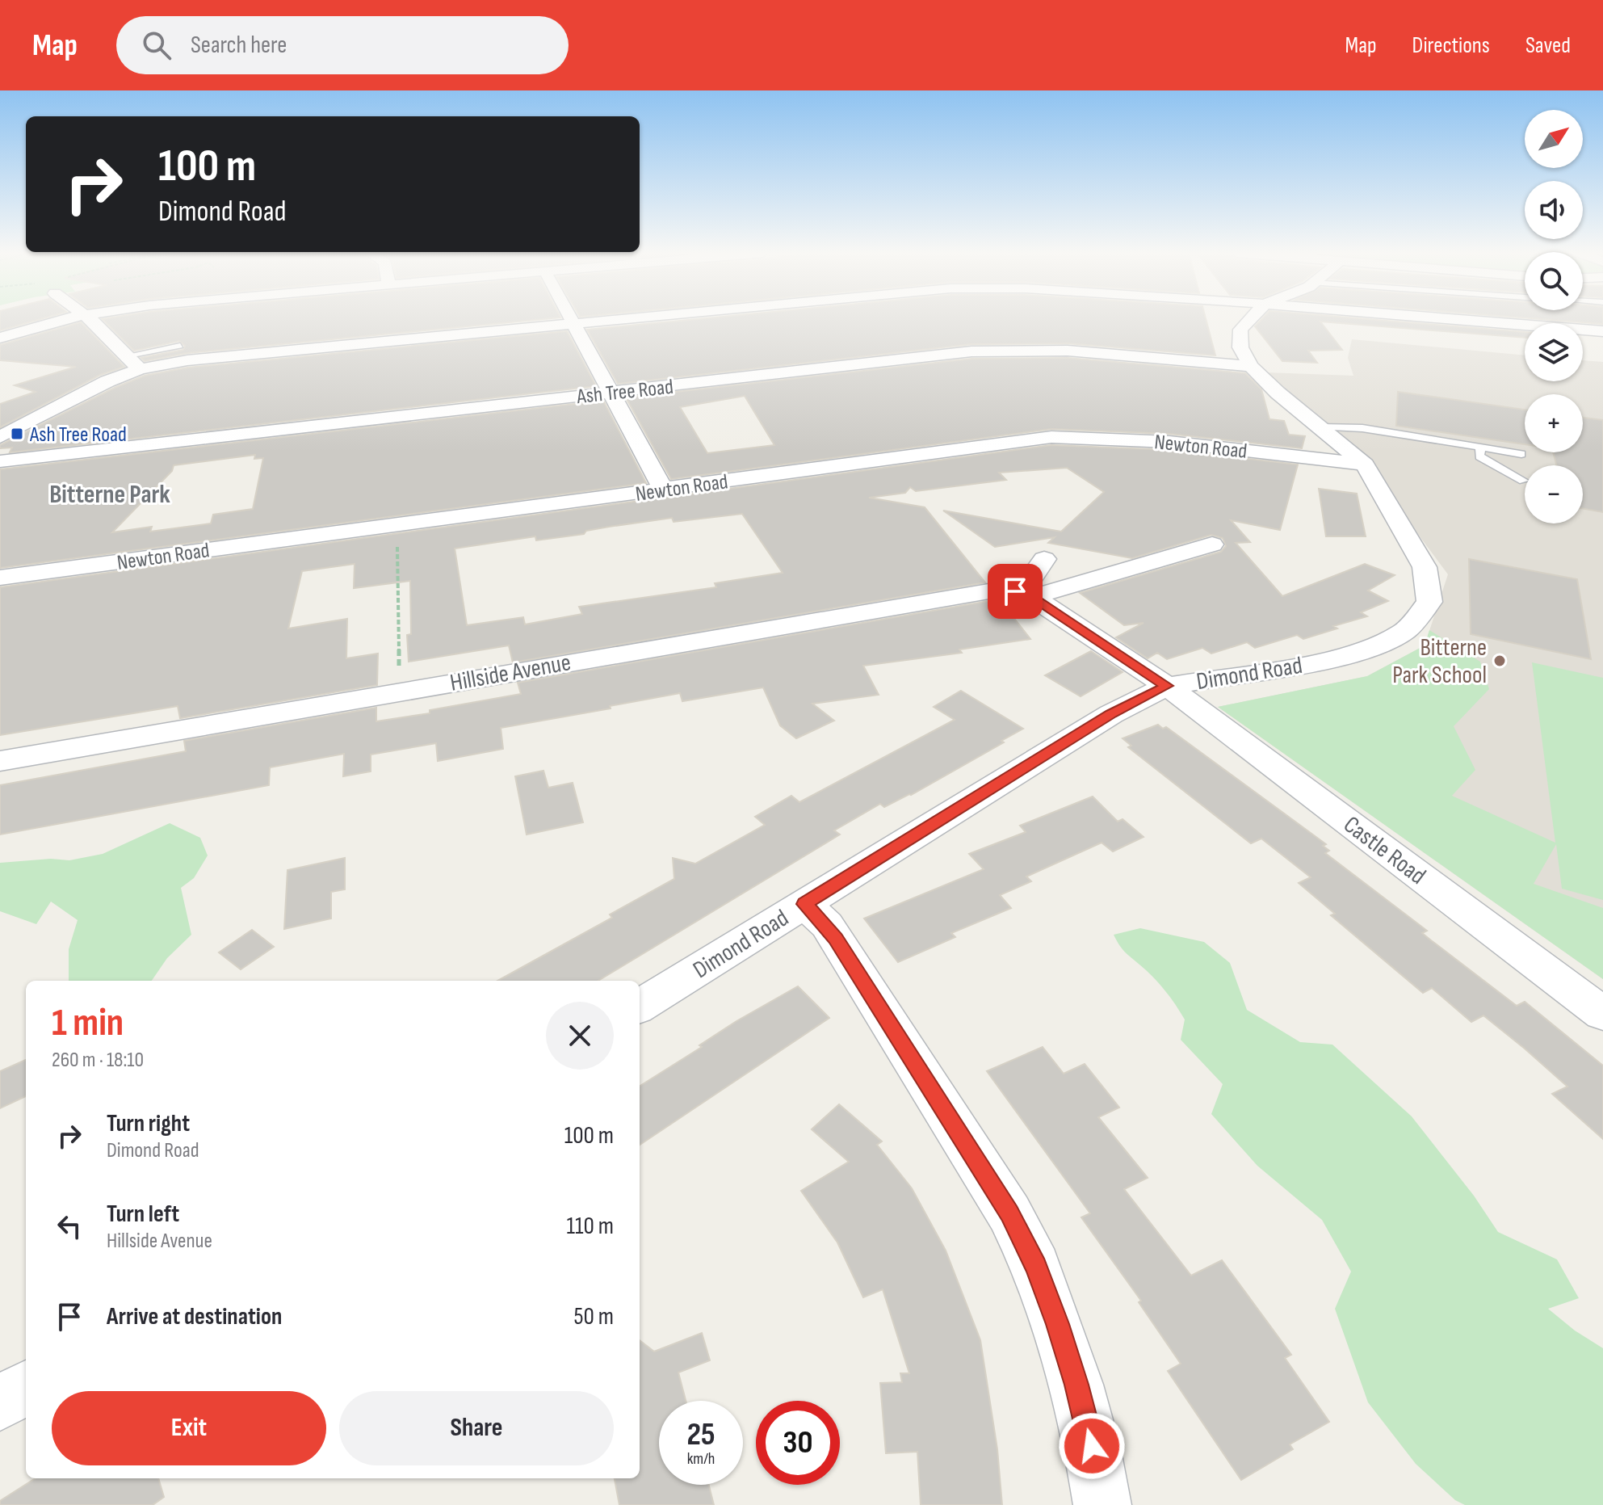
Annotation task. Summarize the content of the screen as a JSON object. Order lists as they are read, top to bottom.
{
  "streets": {
    "street": [
      "Ash Tree Road",
      "Newton Road",
      "Hillside Avenue",
      "Dimond Road",
      "Castle Road"
    ]
  },
  "crossings": [
    ["Ash Tree Road", "Dimond Road"],
    ["Newton Road", "Dimond Road"],
    ["Dimond Road", "Castle Road"]
  ],
  "districts": ["Bitterne Park"],
  "places": {
    "transit": ["Ash Tree Road"],
    "other": ["Bitterne Park School"]
  },
  "north": "top right",
  "page": {
    "header": "Map",
    "search": "Search here",
    "nav": ["Map", "Directions", "Saved"],
    "map_buttons": ["+", "−"],
    "turn": ["100 m", "Dimond Road"],
    "heading": ["1 min", "260 m · 18:10"],
    "list": [
      {
        "name": "Turn right",
        "note": "Dimond Road",
        "value": "100 m"
      },
      {
        "name": "Turn left",
        "note": "Hillside Avenue",
        "value": "110 m"
      },
      {
        "name": "Arrive at destination",
        "value": "50 m"
      }
    ],
    "buttons": ["Exit", "Share"],
    "speed": "25 km/h",
    "limit": "30"
  }
}
